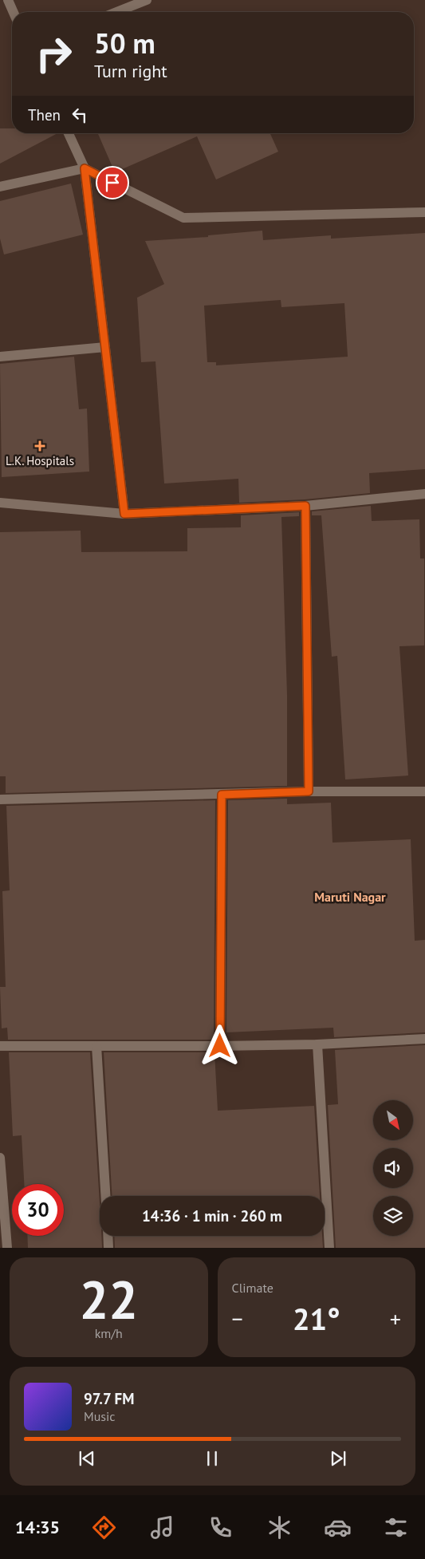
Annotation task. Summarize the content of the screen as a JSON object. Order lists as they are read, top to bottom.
{
  "districts": ["Maruti Nagar"],
  "places": {
    "health": ["L.K. Hospitals"]
  },
  "north": "bottom right",
  "page": {
    "turn": ["50 m", "Turn right"],
    "then": "Then",
    "limit": "30",
    "trip": "14:36 · 1 min · 260 m",
    "tile": [
      ["22", "km/h"],
      "Climate"
    ],
    "heat": ["−", "21°", "+"],
    "song": ["97.7 FM", "Music"],
    "tabs": "14:35"
  }
}
